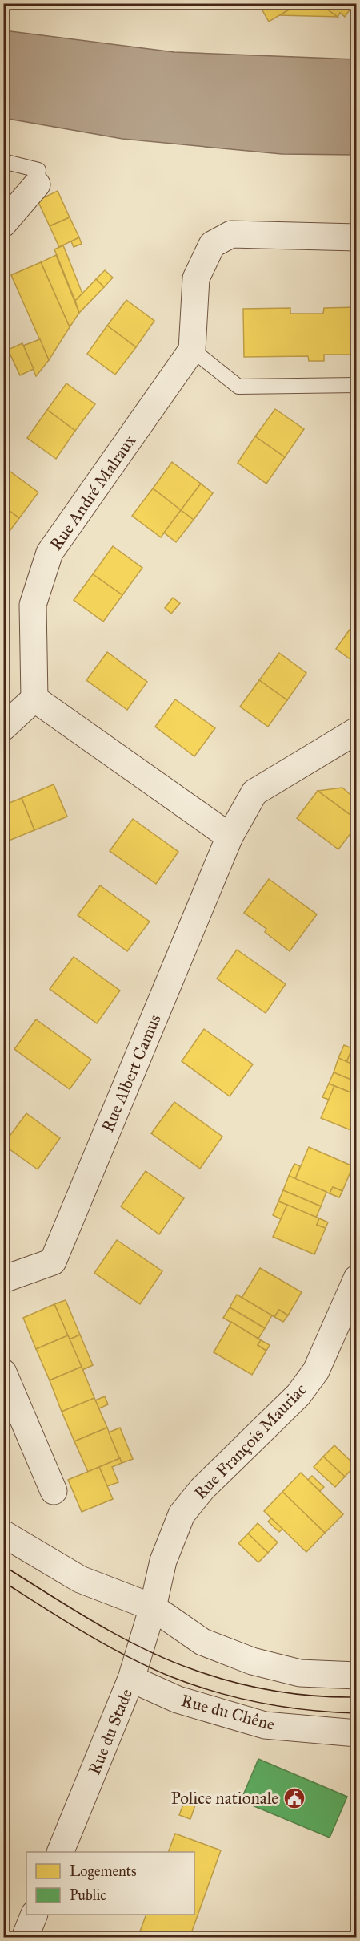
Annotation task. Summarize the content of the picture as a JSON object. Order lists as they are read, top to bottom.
{
  "streets": {
    "street": [
      "Rue André Malraux",
      "Rue Albert Camus",
      "Rue François Mauriac",
      "Rue du Chêne",
      "Rue du Stade"
    ]
  },
  "crossings": [
    ["Rue François Mauriac", "Rue du Stade"],
    ["Rue du Chêne", "Rue du Stade"]
  ],
  "places": {
    "public building": ["Police nationale"]
  },
  "legend": ["Logements", "Public"]
}
